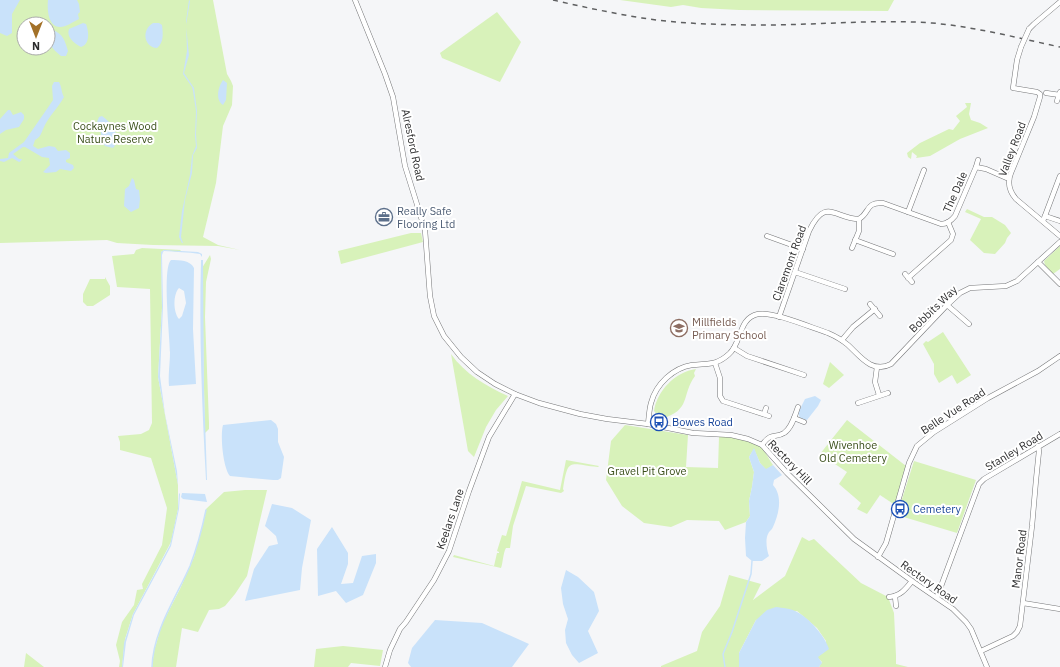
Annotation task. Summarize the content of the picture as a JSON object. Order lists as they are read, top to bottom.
{
  "streets": {
    "street": [
      "Alresford Road",
      "Valley Road",
      "The Dale",
      "Claremont Road",
      "Bobbits Way",
      "Belle Vue Road",
      "Stanley Road",
      "Rectory Hill",
      "Keelars Lane",
      "Manor Road",
      "Rectory Road"
    ]
  },
  "crossings": [
    ["Alresford Road", "Rectory Hill"],
    ["Alresford Road", "Keelars Lane"],
    ["Valley Road", "The Dale"],
    ["Belle Vue Road", "Rectory Hill"],
    ["Belle Vue Road", "Rectory Road"],
    ["Stanley Road", "Manor Road"],
    ["Stanley Road", "Rectory Road"],
    ["Rectory Hill", "Rectory Road"],
    ["Manor Road", "Rectory Road"]
  ],
  "parks": ["Cockaynes Wood Nature Reserve", "Wivenhoe Old Cemetery", "Gravel Pit Grove"],
  "places": {
    "office": ["Really Safe Flooring Ltd"],
    "school or university": ["Millfields Primary School"],
    "bus stop": ["Bowes Road", "Cemetery"]
  },
  "north": "bottom"
}
